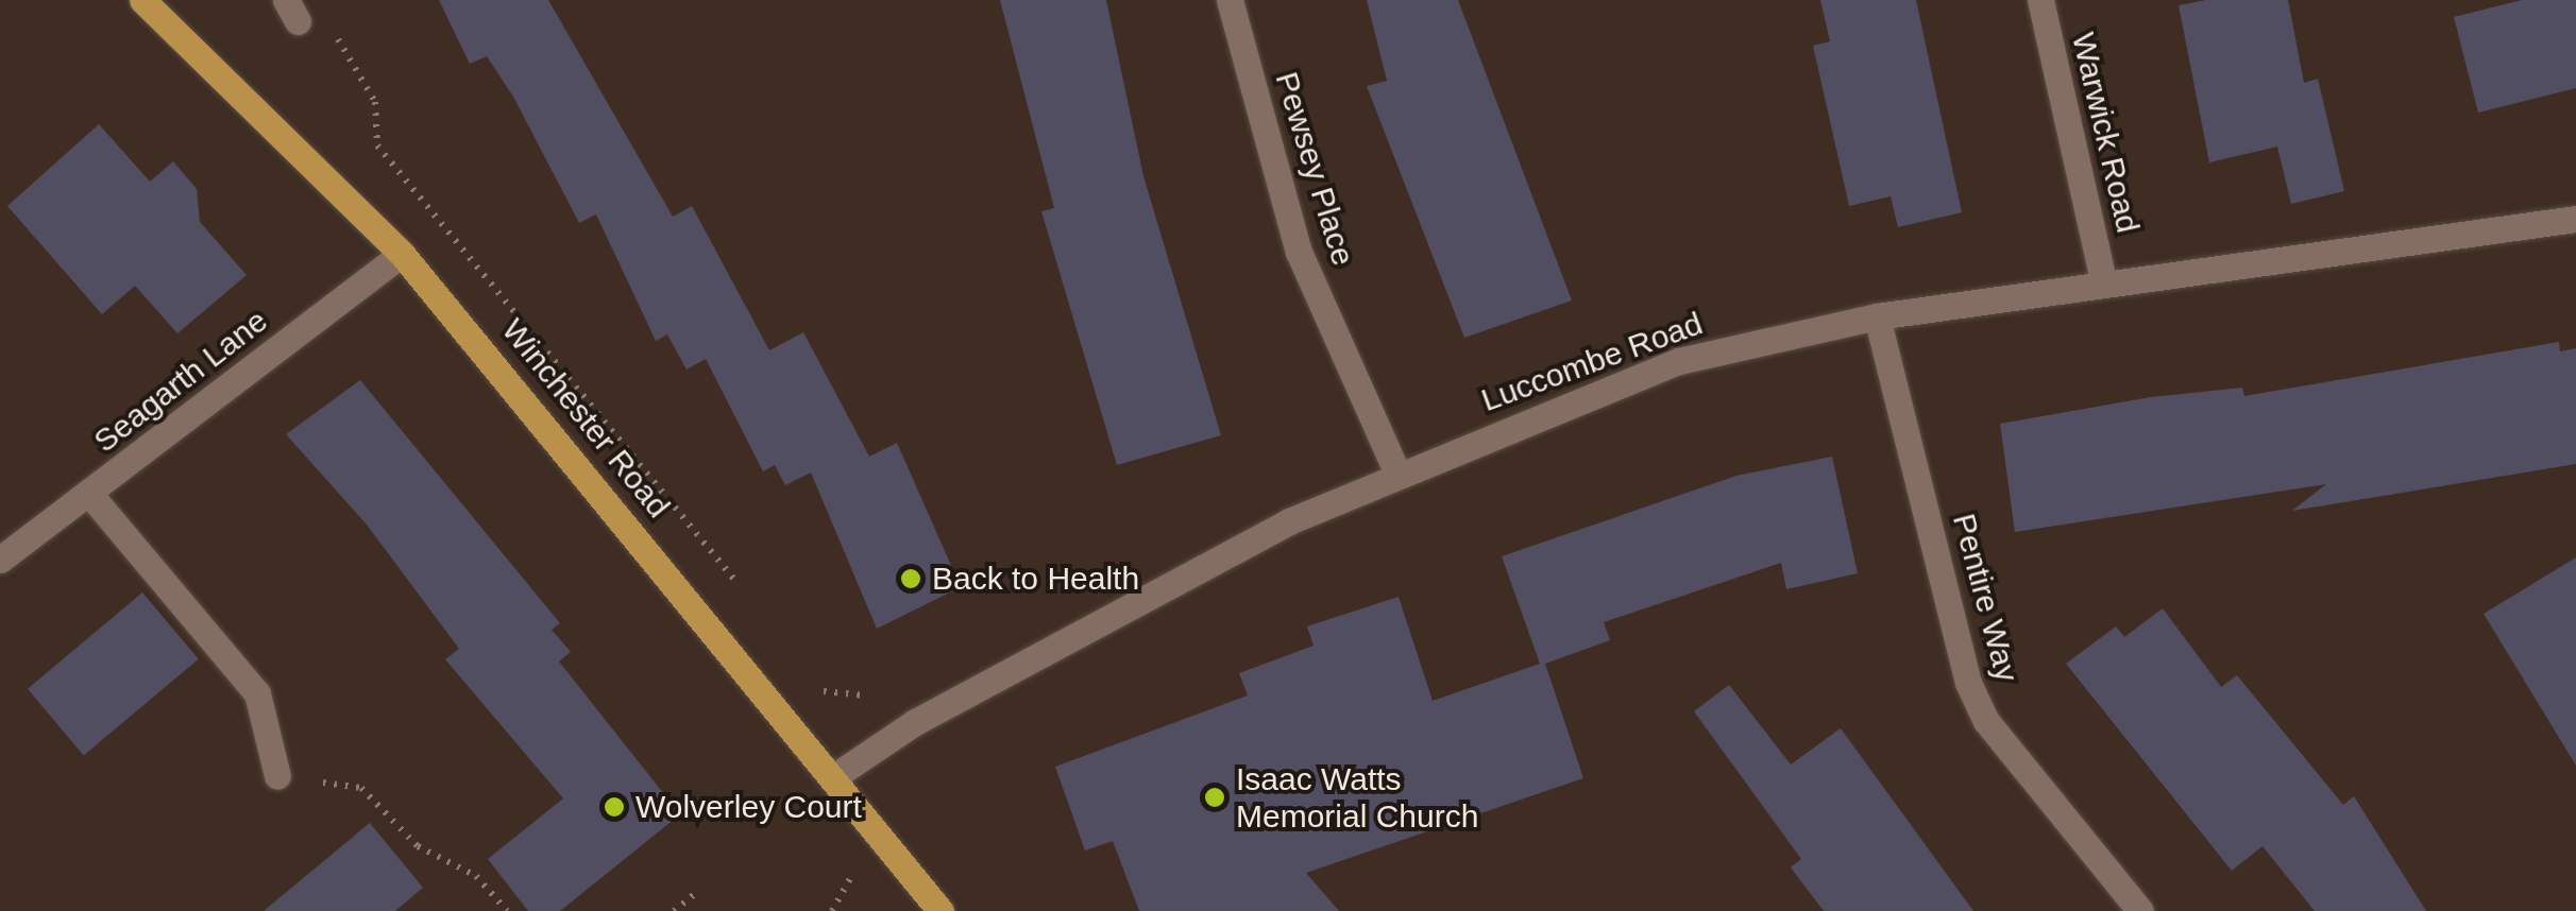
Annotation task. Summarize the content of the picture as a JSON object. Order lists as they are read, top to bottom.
{
  "streets": {
    "main road": ["Winchester Road"],
    "street": [
      "Warwick Road",
      "Pewsey Place",
      "Luccombe Road",
      "Seagarth Lane",
      "Pentire Way"
    ]
  },
  "crossings": [
    ["Warwick Road", "Luccombe Road"],
    ["Pewsey Place", "Luccombe Road"],
    ["Luccombe Road", "Winchester Road"],
    ["Luccombe Road", "Pentire Way"],
    ["Seagarth Lane", "Winchester Road"]
  ],
  "places": ["Back to Health", "Isaac Watts Memorial Church", "Wolverley Court"]
}
